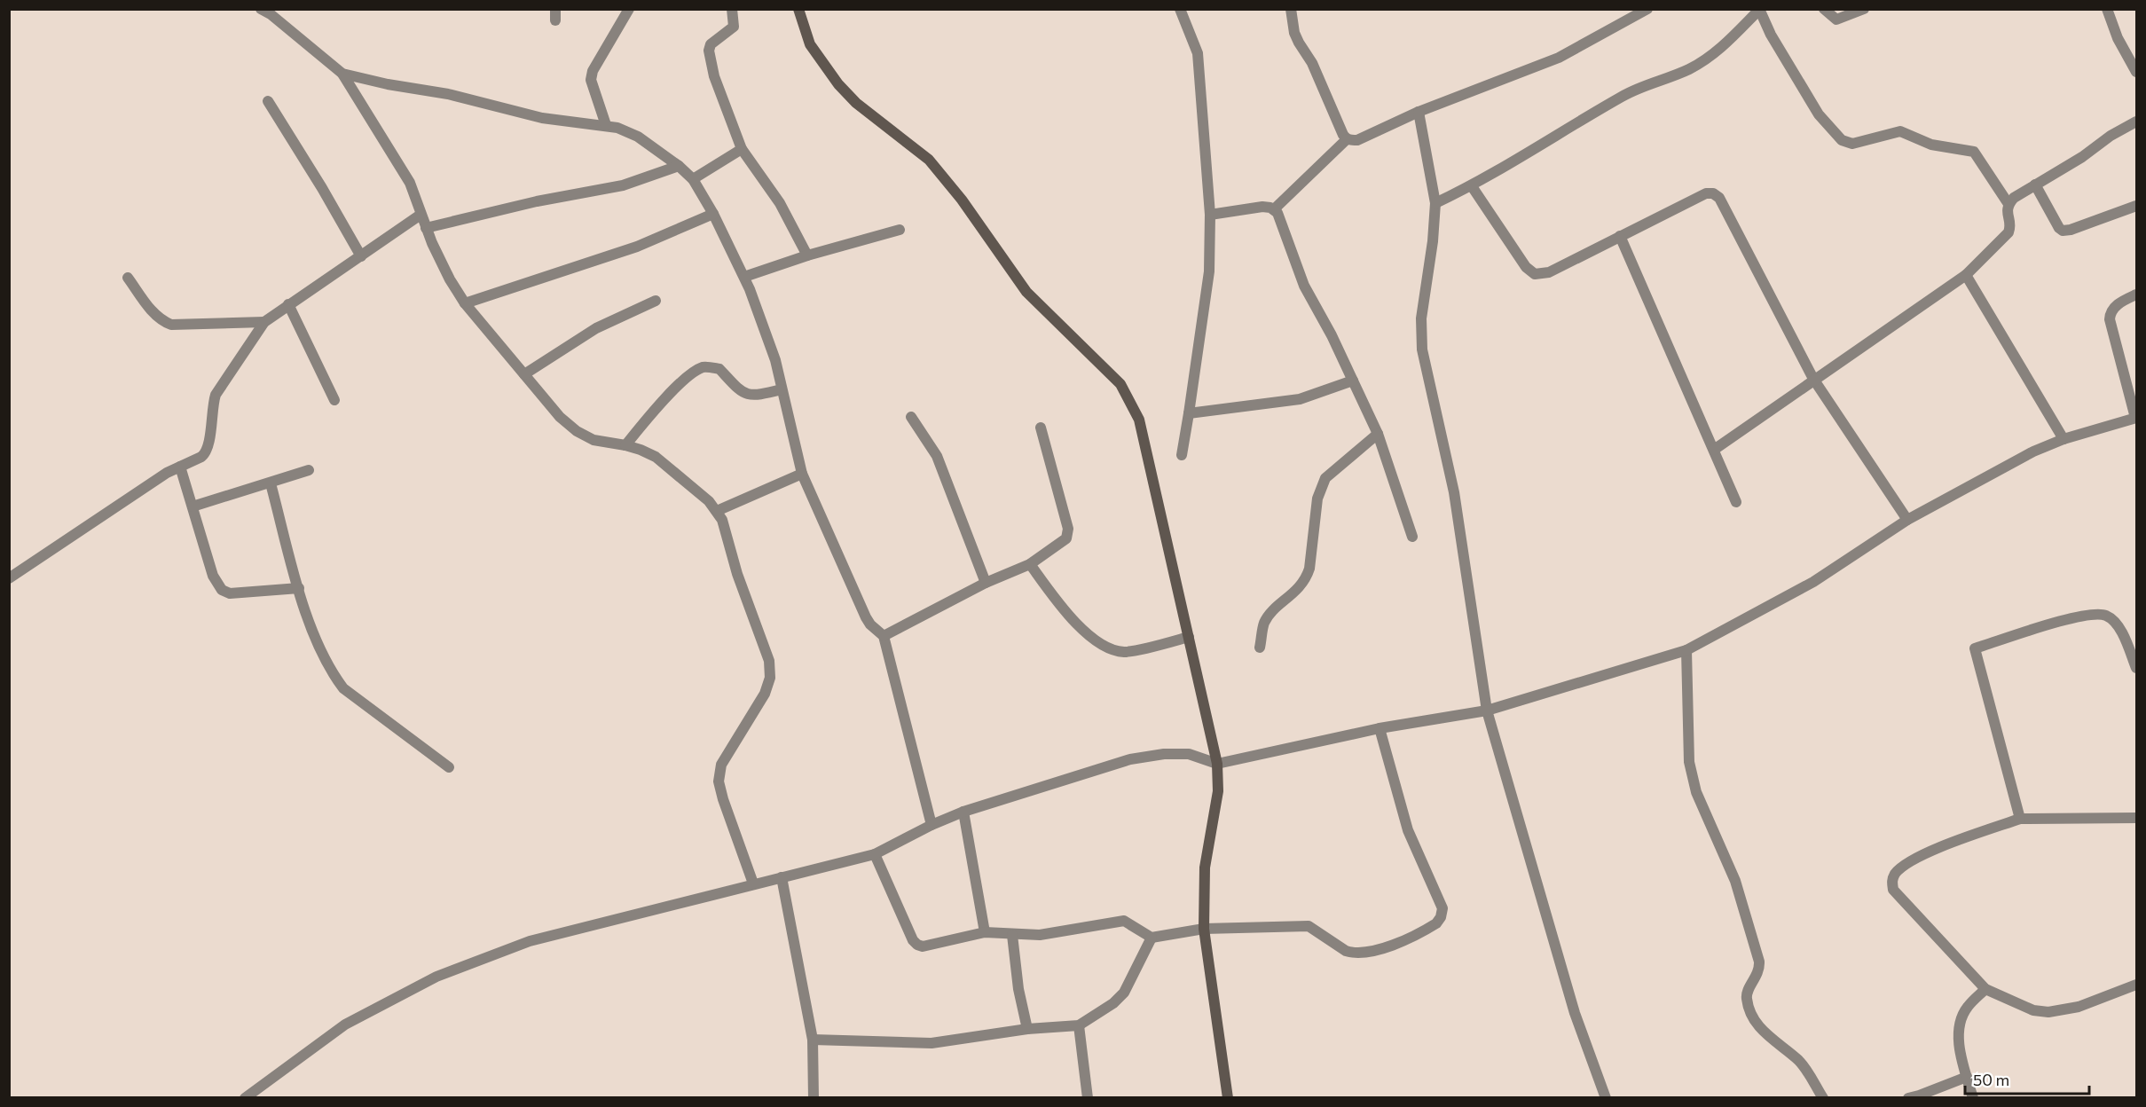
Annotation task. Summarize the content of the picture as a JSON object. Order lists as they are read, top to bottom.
{
  "scale_bar": "50 m"
}
